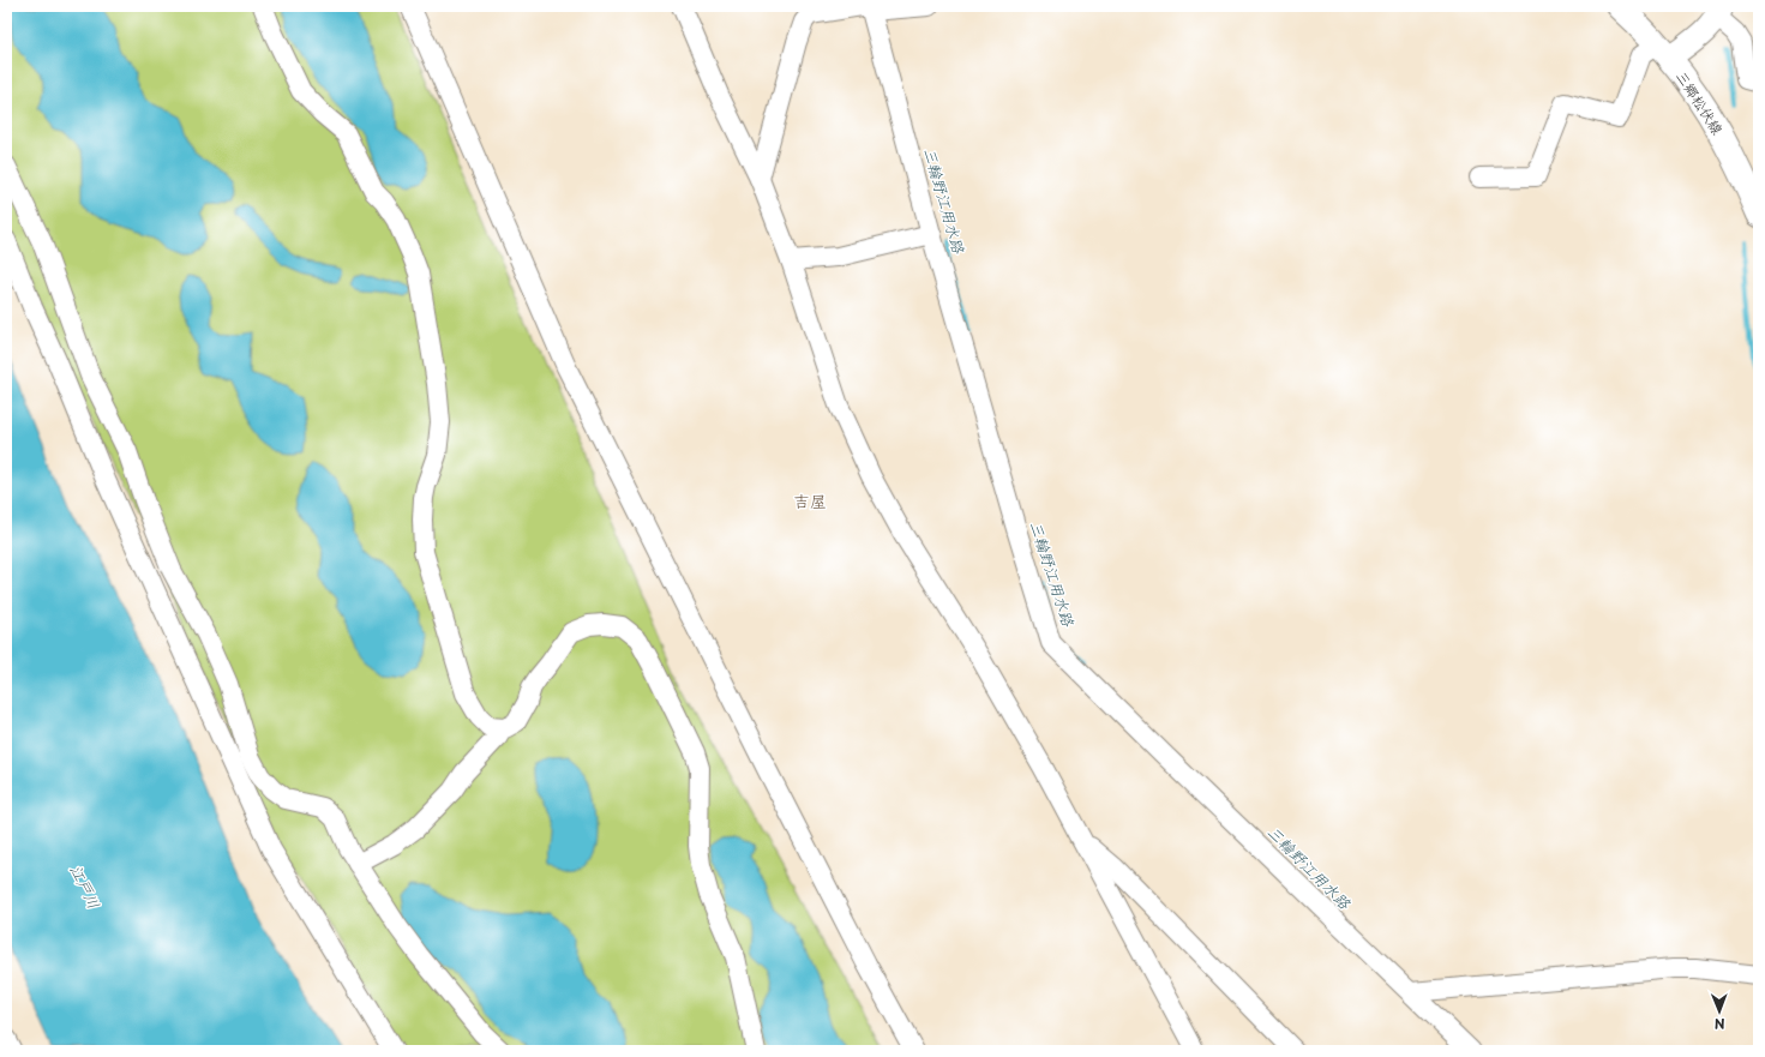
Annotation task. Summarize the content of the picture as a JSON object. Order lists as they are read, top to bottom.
{
  "streets": {
    "main road": ["三郷松伏線"]
  },
  "districts": ["吉屋"],
  "water": ["三輪野江用水路", "江戸川"],
  "north": "bottom"
}
